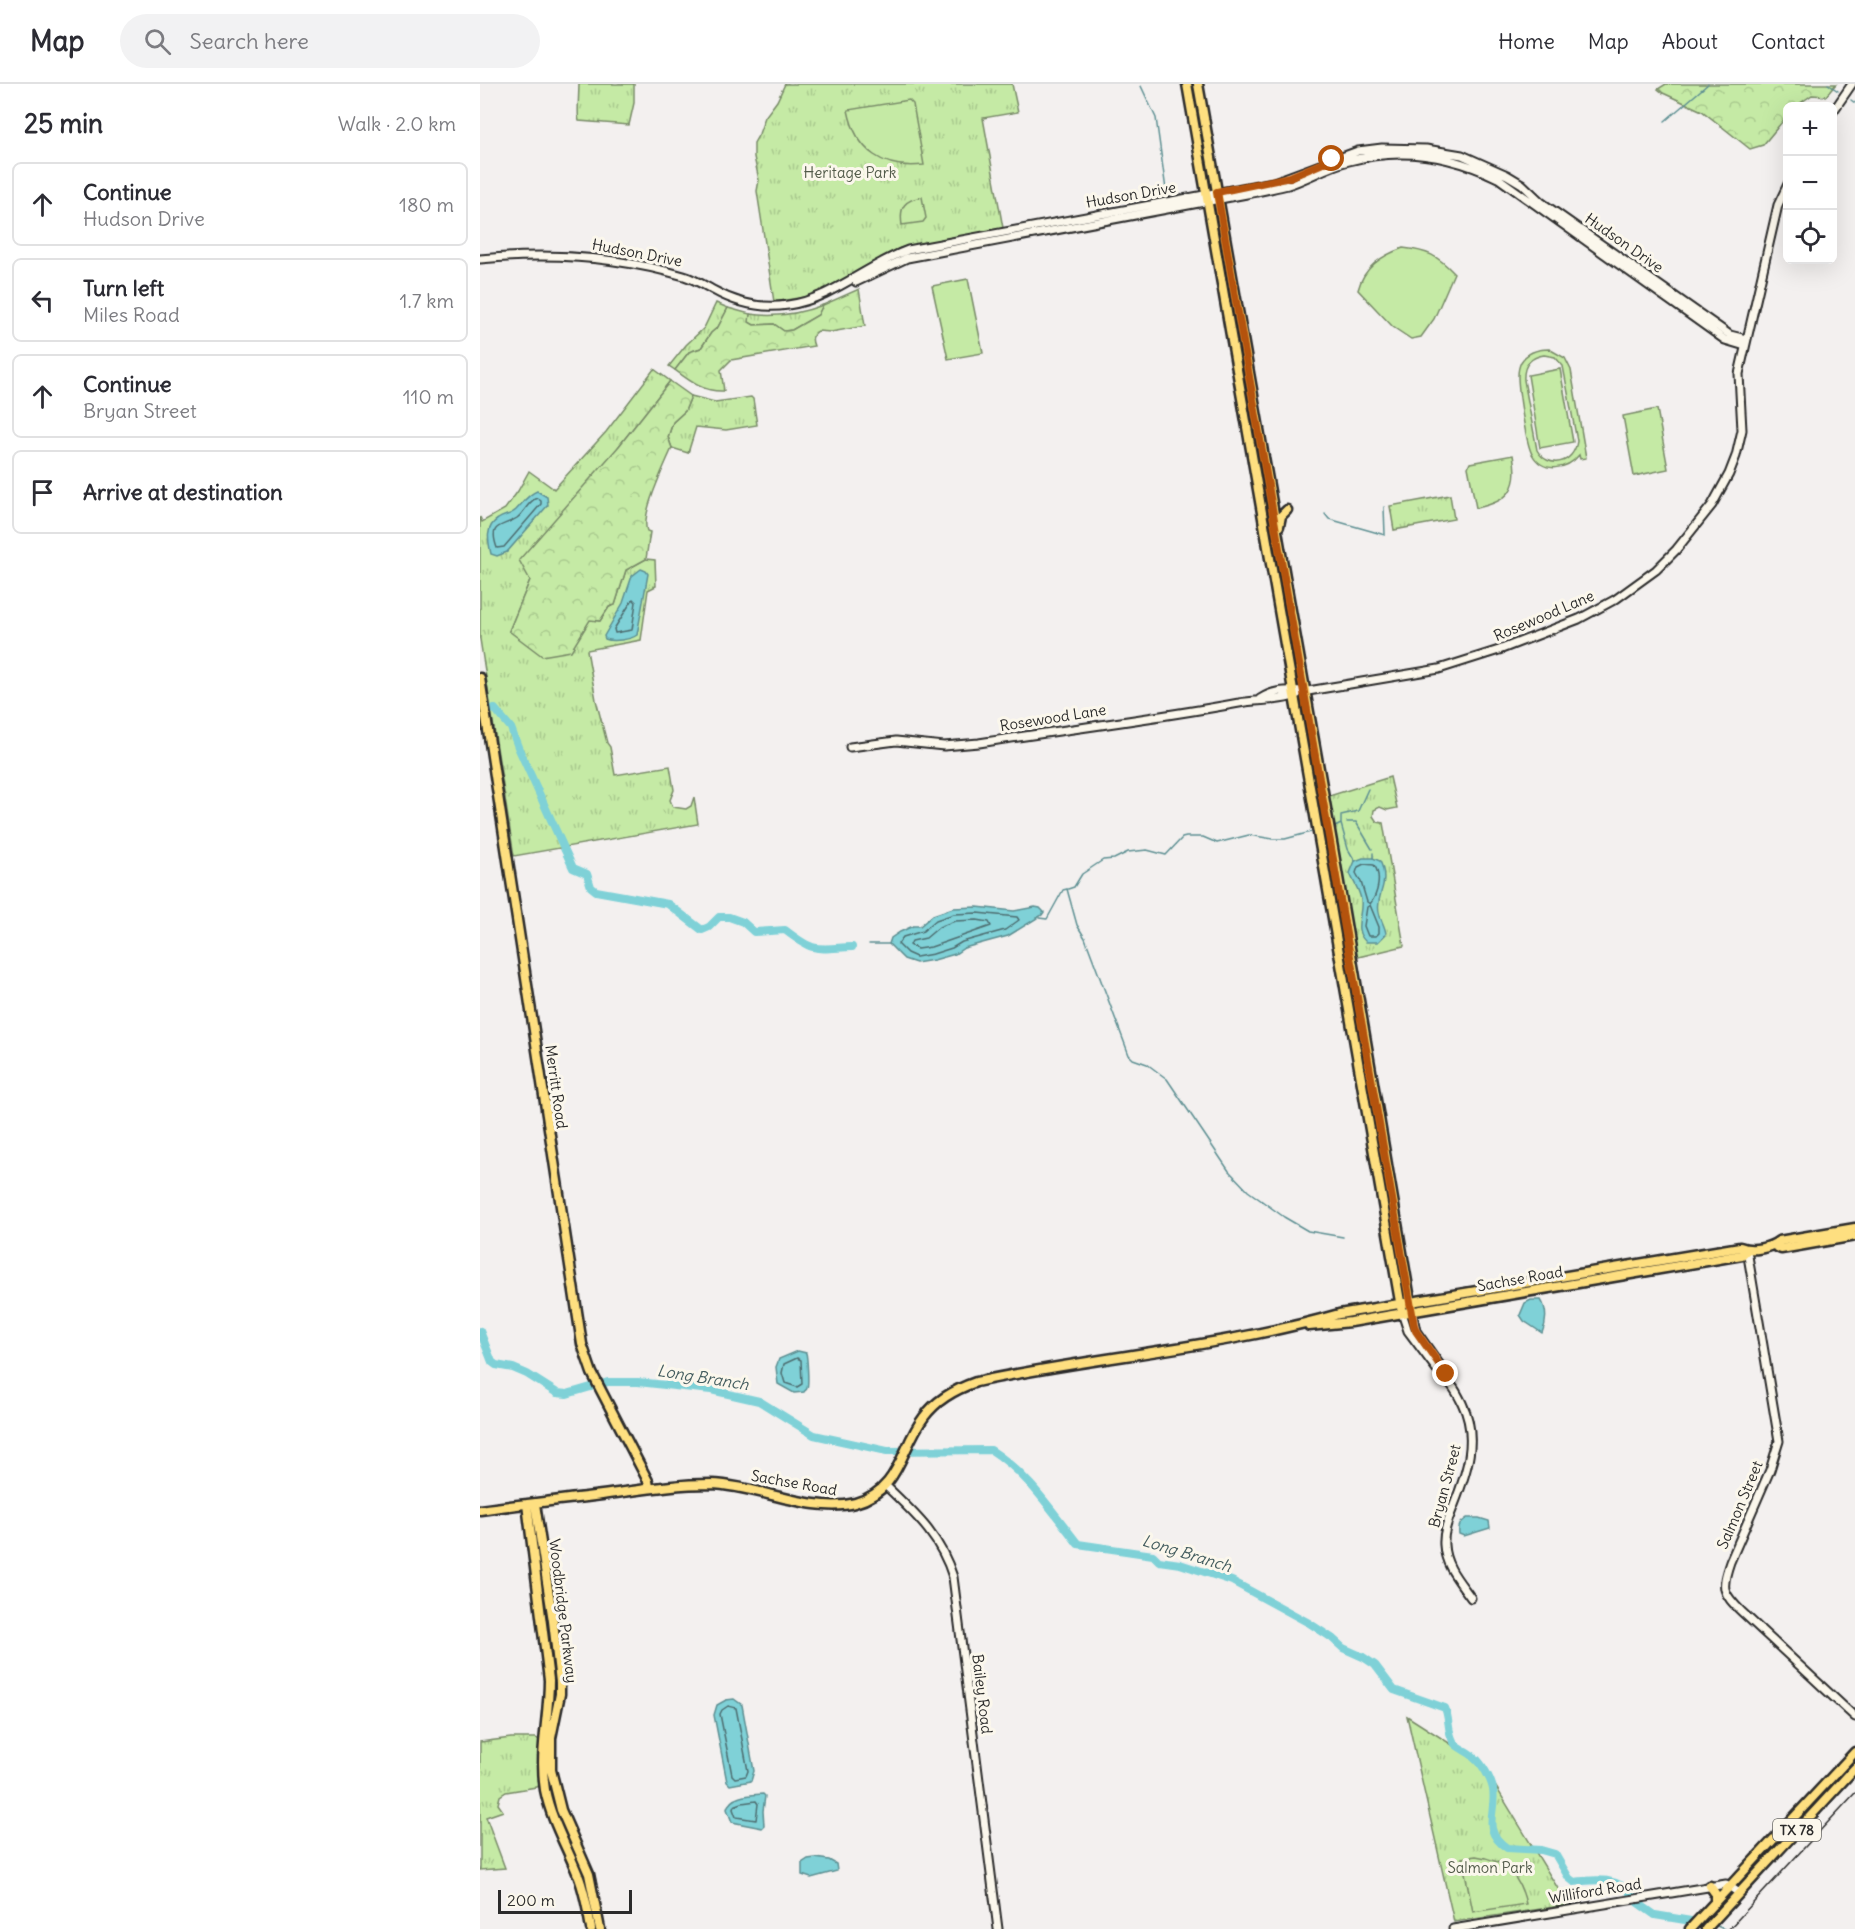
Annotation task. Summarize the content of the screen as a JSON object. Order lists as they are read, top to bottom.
{
  "streets": {
    "main road": [
      "Merritt Road",
      "Sachse Road",
      "Woodbridge Parkway",
      "TX 78"
    ],
    "street": [
      "Hudson Drive",
      "Rosewood Lane",
      "Bryan Street",
      "Salmon Street",
      "Bailey Road",
      "Williford Road"
    ]
  },
  "crossings": [
    ["Hudson Drive", "Rosewood Lane"],
    ["Merritt Road", "Sachse Road"],
    ["Sachse Road", "Bryan Street"],
    ["Sachse Road", "Salmon Street"],
    ["Sachse Road", "Woodbridge Parkway"],
    ["Sachse Road", "Bailey Road"],
    ["TX 78", "Williford Road"]
  ],
  "water": ["Long Branch"],
  "parks": ["Heritage Park", "Salmon Park"],
  "scale_bar": "200 m",
  "page": {
    "header": "Map",
    "search": "Search here",
    "nav": [
      "Home",
      "Map",
      "About",
      "Contact"
    ],
    "heading": ["25 min", "Walk · 2.0 km"],
    "map_buttons": ["+", "−"],
    "list": [
      ["Continue", "Hudson Drive", "180 m"],
      ["Turn left", "Miles Road", "1.7 km"],
      ["Continue", "Bryan Street", "110 m"],
      "Arrive at destination"
    ],
    "scale": "200 m"
  }
}
